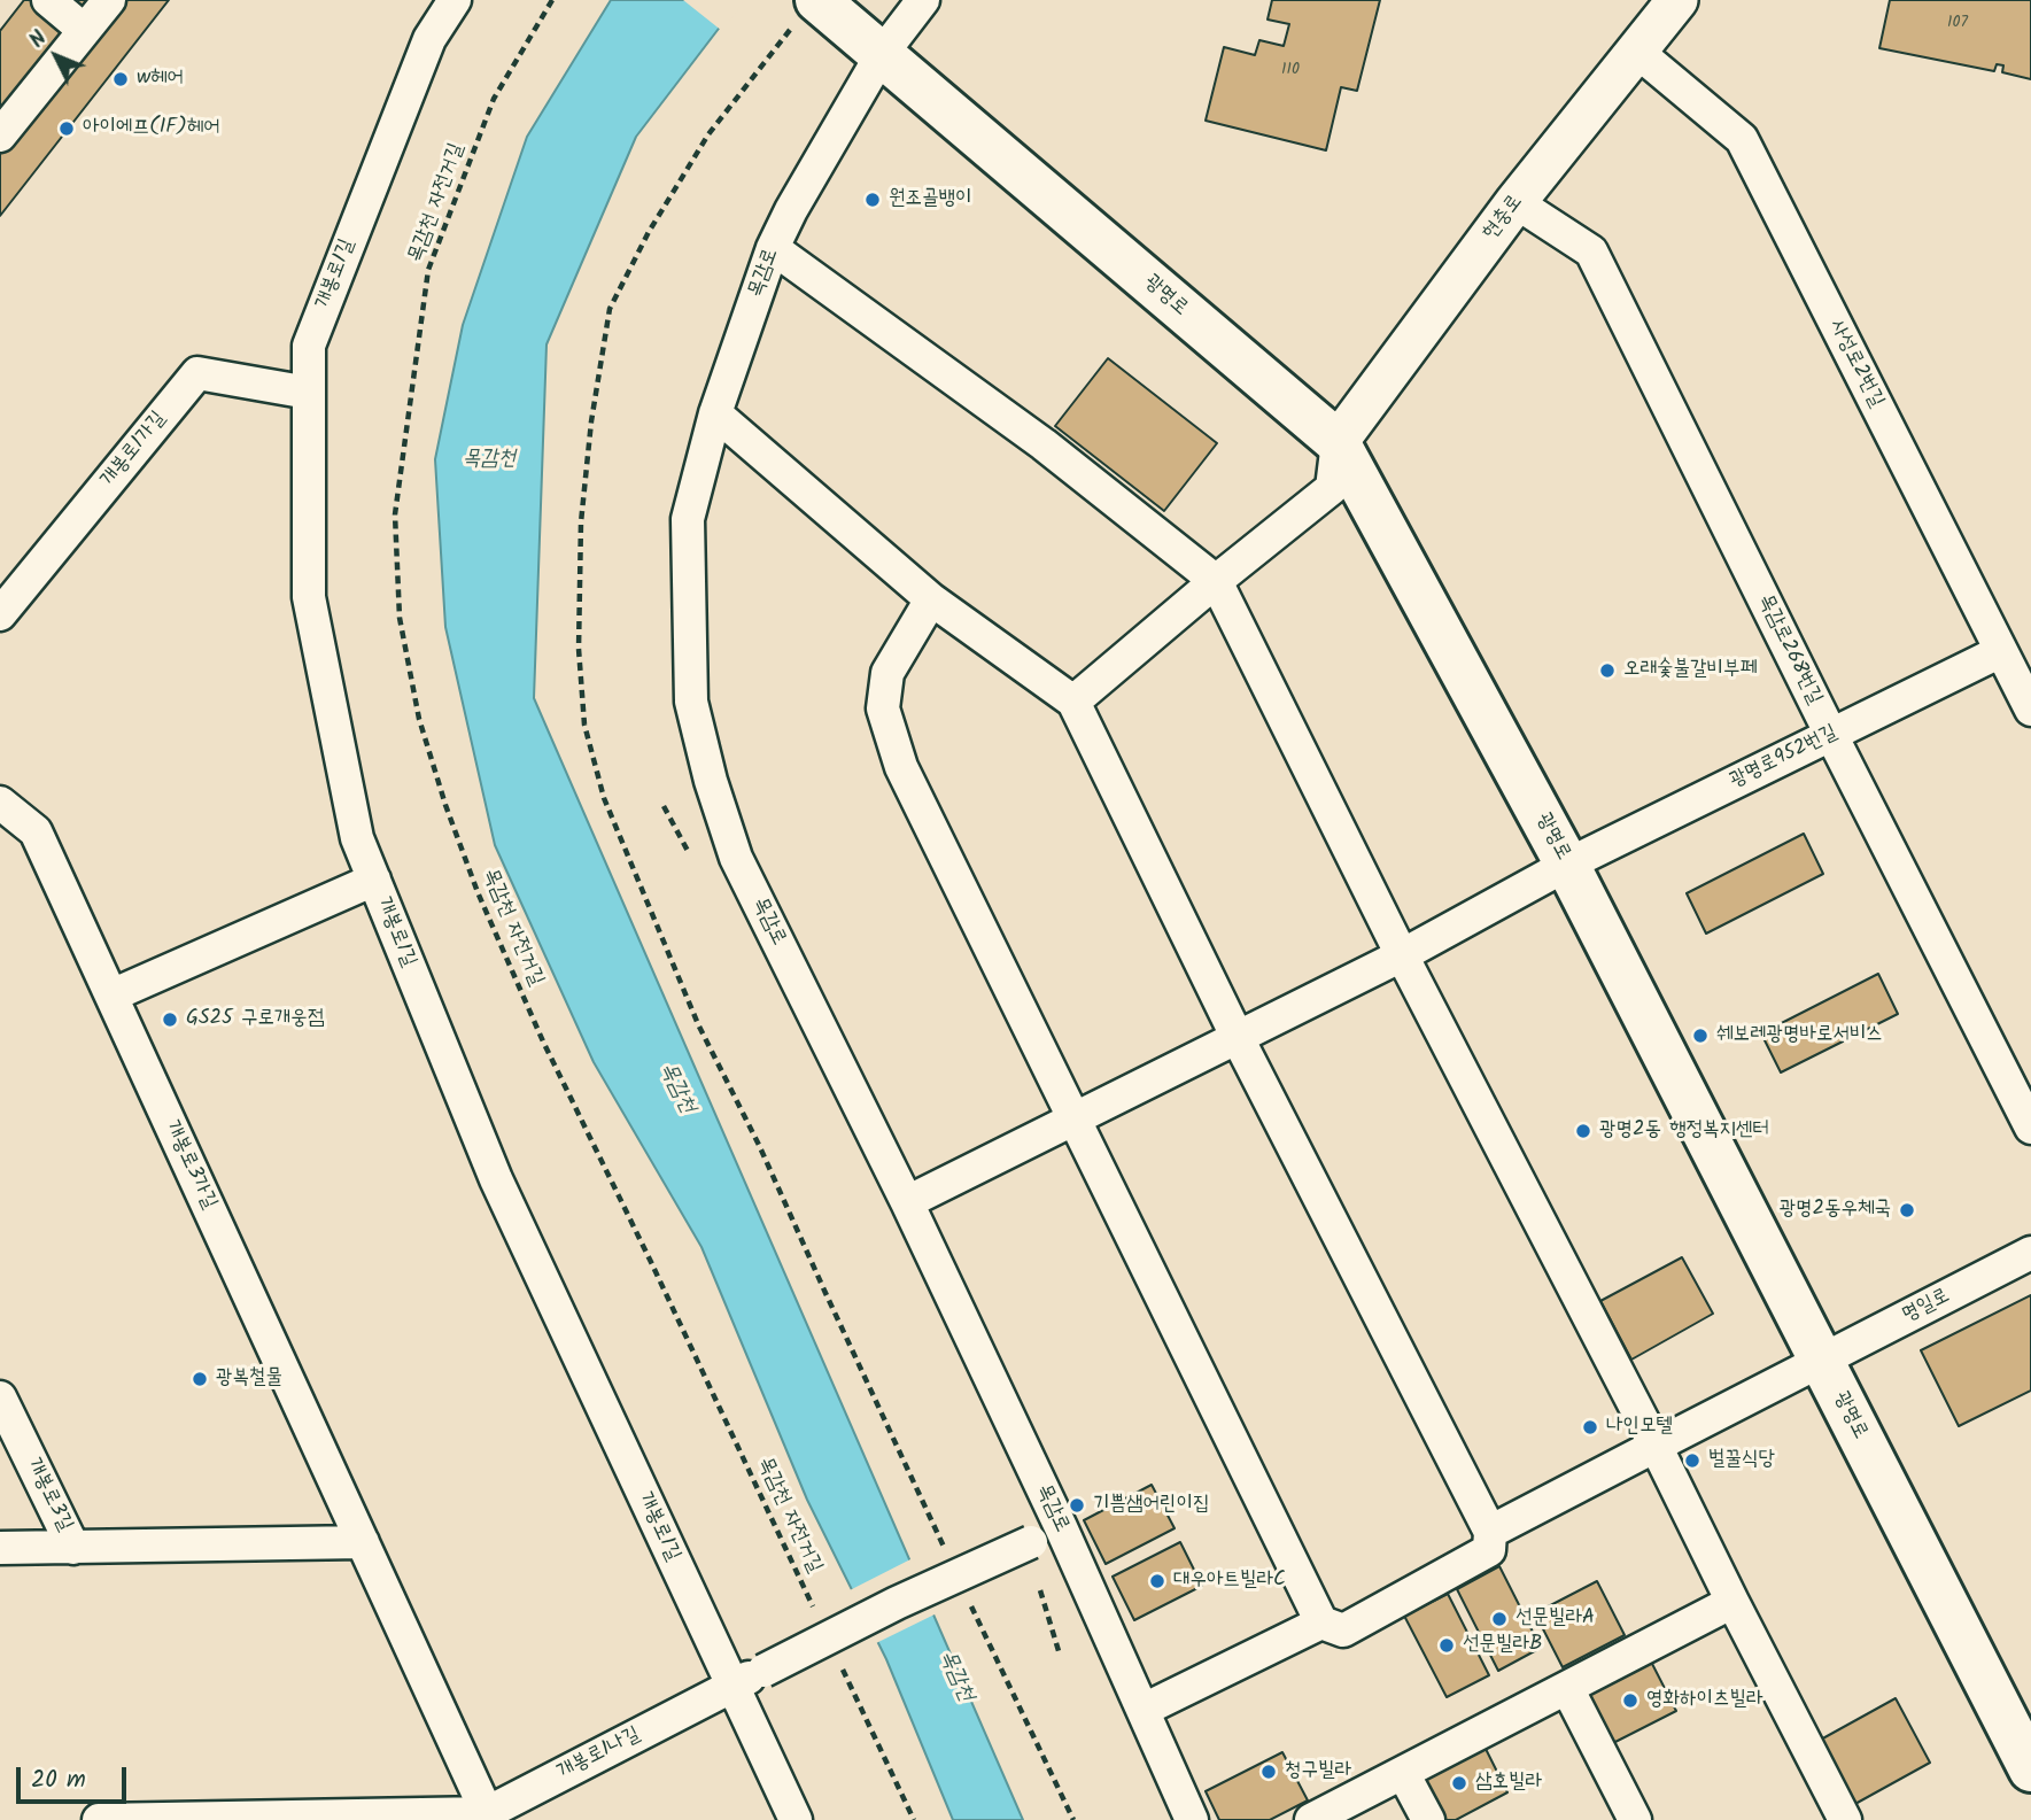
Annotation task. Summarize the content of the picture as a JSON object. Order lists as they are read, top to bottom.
{
  "streets": {
    "main road": ["광명로"],
    "street": [
      "현충로",
      "목감로",
      "개봉로1길",
      "사성로2번길",
      "개봉로1가길",
      "목감로268번길",
      "광명로952번길",
      "개봉로3가길",
      "명일로",
      "개봉로3길",
      "개봉로1나길"
    ],
    "path": ["목감천 자전거길"]
  },
  "crossings": [
    ["현충로", "광명로"],
    ["현충로", "사성로2번길"],
    ["현충로", "목감로268번길"],
    ["목감로", "광명로"],
    ["목감로", "광명로952번길"],
    ["목감로", "개봉로1나길"],
    ["개봉로1길", "개봉로1가길"],
    ["개봉로1길", "개봉로1나길"],
    ["광명로", "광명로952번길"],
    ["광명로", "명일로"],
    ["사성로2번길", "광명로952번길"],
    ["목감로268번길", "광명로952번길"],
    ["개봉로3가길", "개봉로1나길"]
  ],
  "water": ["목감천"],
  "places": [
    "w헤어",
    "아이에프(IF)헤어",
    "원조골뱅이",
    "오래숯불갈비부페",
    "GS25 구로개웅점",
    "쉐보레광명바로서비스",
    "광명2동 행정복지센터",
    "광명2동우체국",
    "광복철물",
    "나인모텔",
    "벌꿀식당",
    "기쁨샘어린이집",
    "대우아트빌라C",
    "선문빌라A",
    "선문빌라B",
    "영화하이츠빌라",
    "청구빌라",
    "삼호빌라"
  ],
  "house_numbers": ["107", "110"],
  "scale_bar": "20 m",
  "north": "top left"
}
